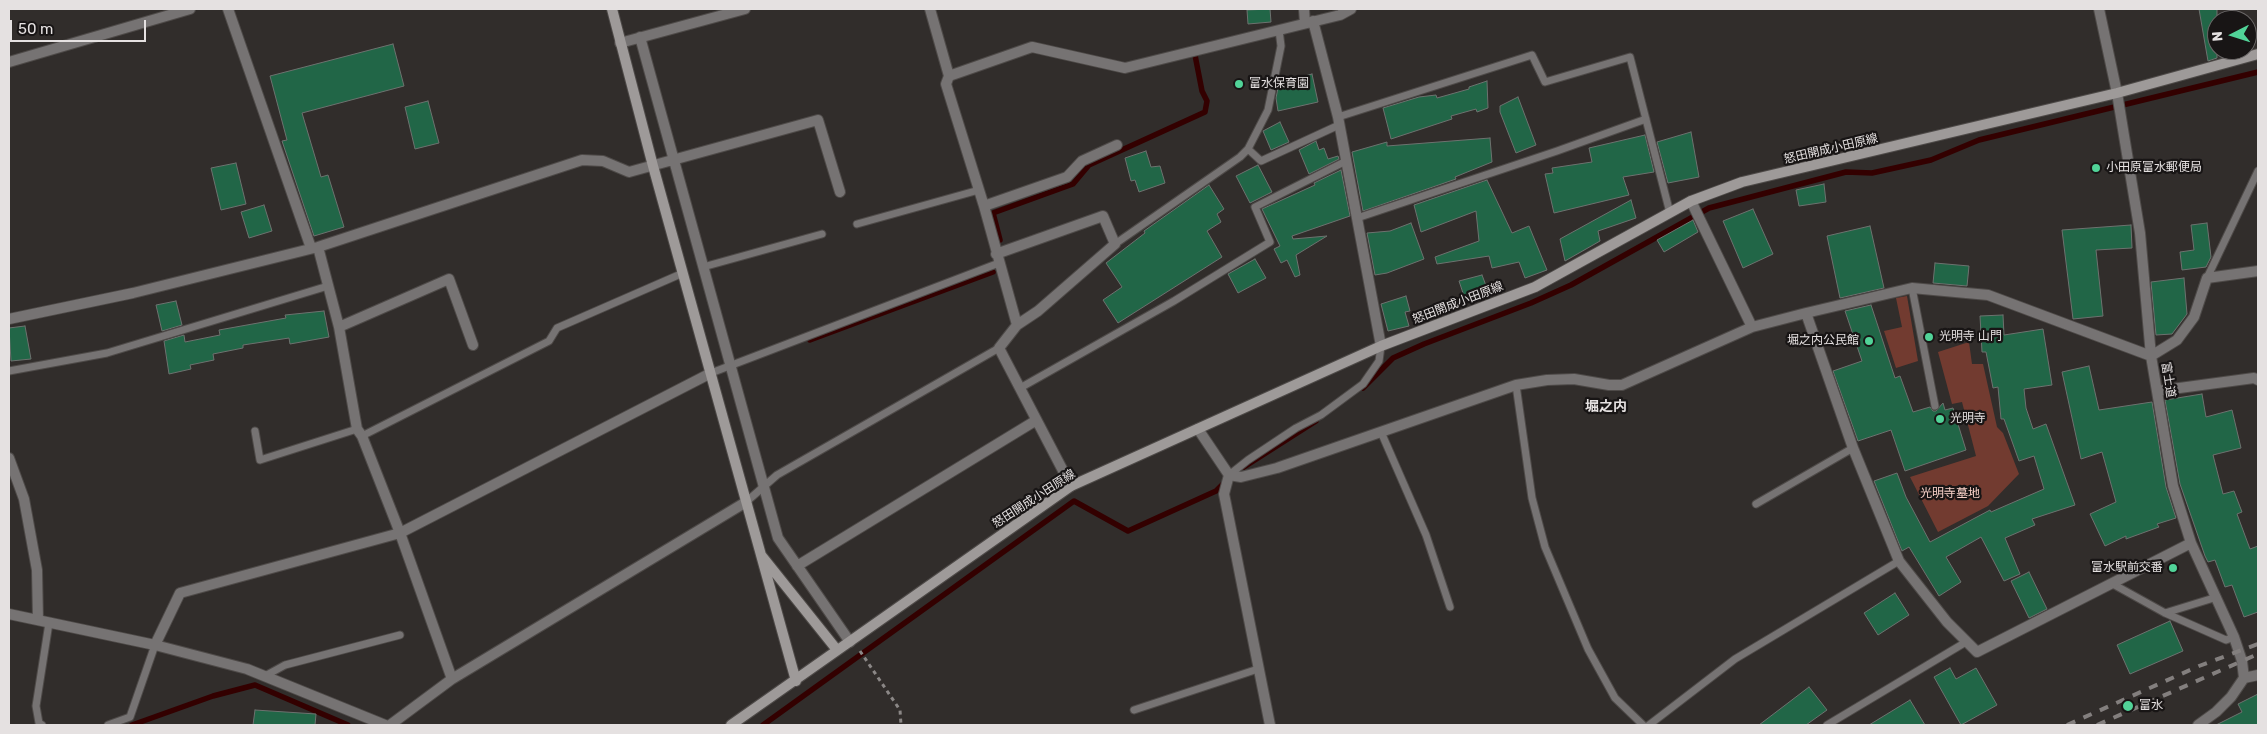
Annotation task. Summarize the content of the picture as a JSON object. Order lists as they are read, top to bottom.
{
  "streets": {
    "main road": ["怒田開成小田原線"],
    "street": ["富士道"]
  },
  "crossings": [
    ["怒田開成小田原線", "富士道"]
  ],
  "districts": ["堀之内"],
  "parks": ["光明寺墓地"],
  "places": [
    "富水保育園",
    "小田原富水郵便局",
    "光明寺 山門",
    "堀之内公民館",
    "光明寺",
    "富水駅前交番",
    "富水"
  ],
  "scale_bar": "50 m",
  "north": "left"
}
